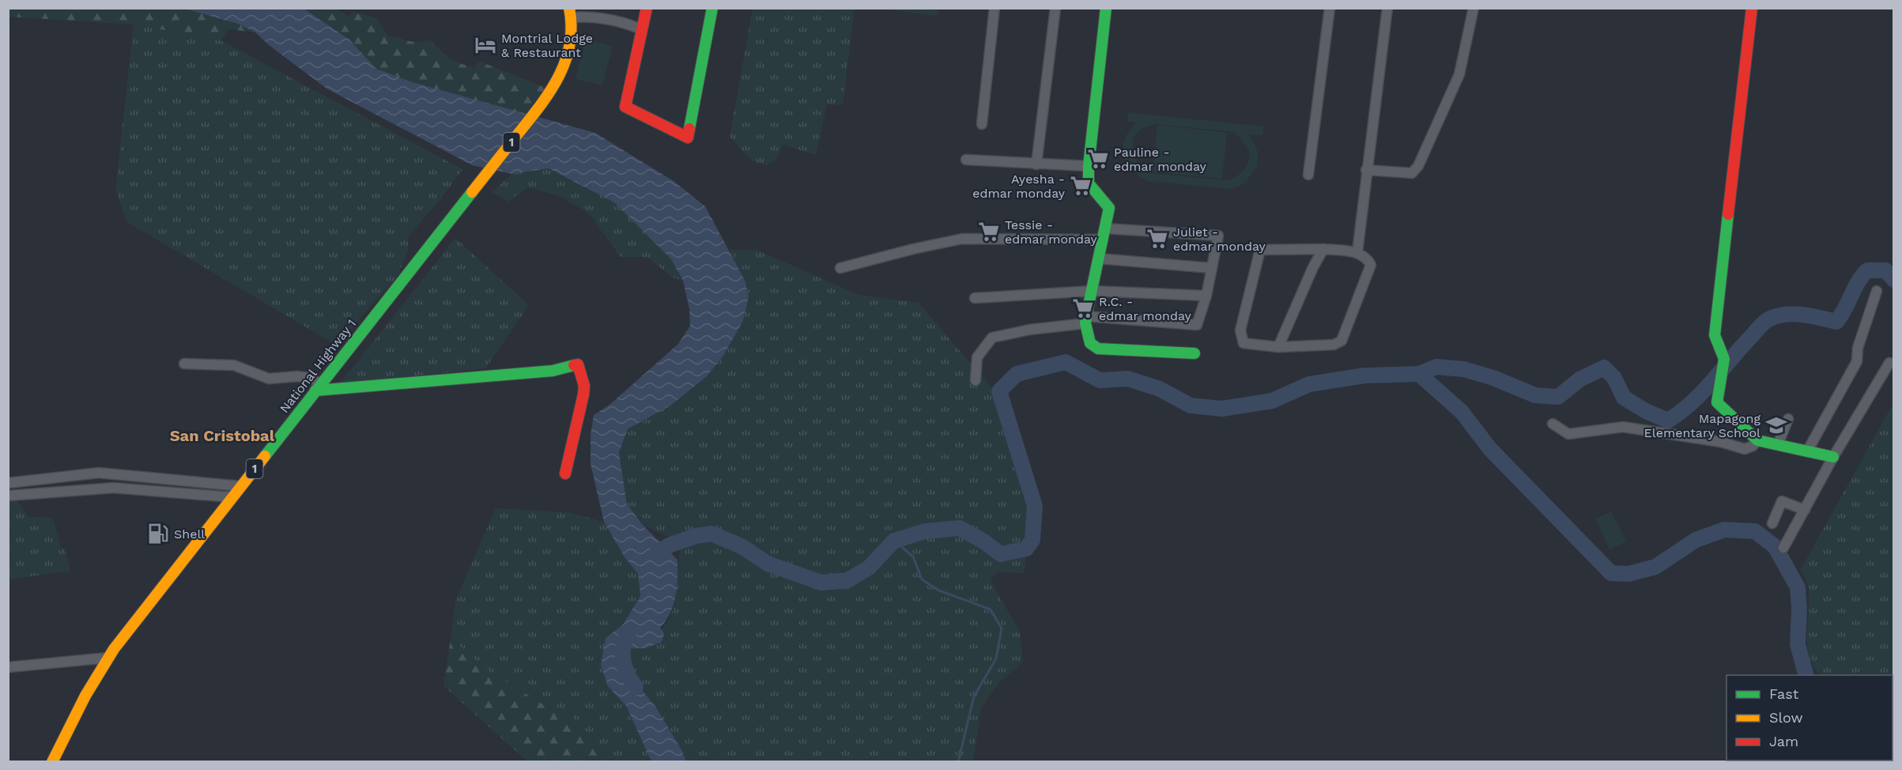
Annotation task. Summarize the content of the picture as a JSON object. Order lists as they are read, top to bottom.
{
  "streets": {
    "main road": ["1", "National Highway 1"]
  },
  "districts": ["San Cristobal"],
  "places": {
    "hotel": ["Montrial Lodge & Restaurant"],
    "supermarket": [
      "Pauline - edmar monday",
      "Ayesha - edmar monday",
      "Tessie - edmar monday",
      "Juliet - edmar monday",
      "R.C. - edmar monday"
    ],
    "school or university": ["Mapagong Elementary School"],
    "fuel station": ["Shell"]
  },
  "legend": ["Fast", "Slow", "Jam"]
}
